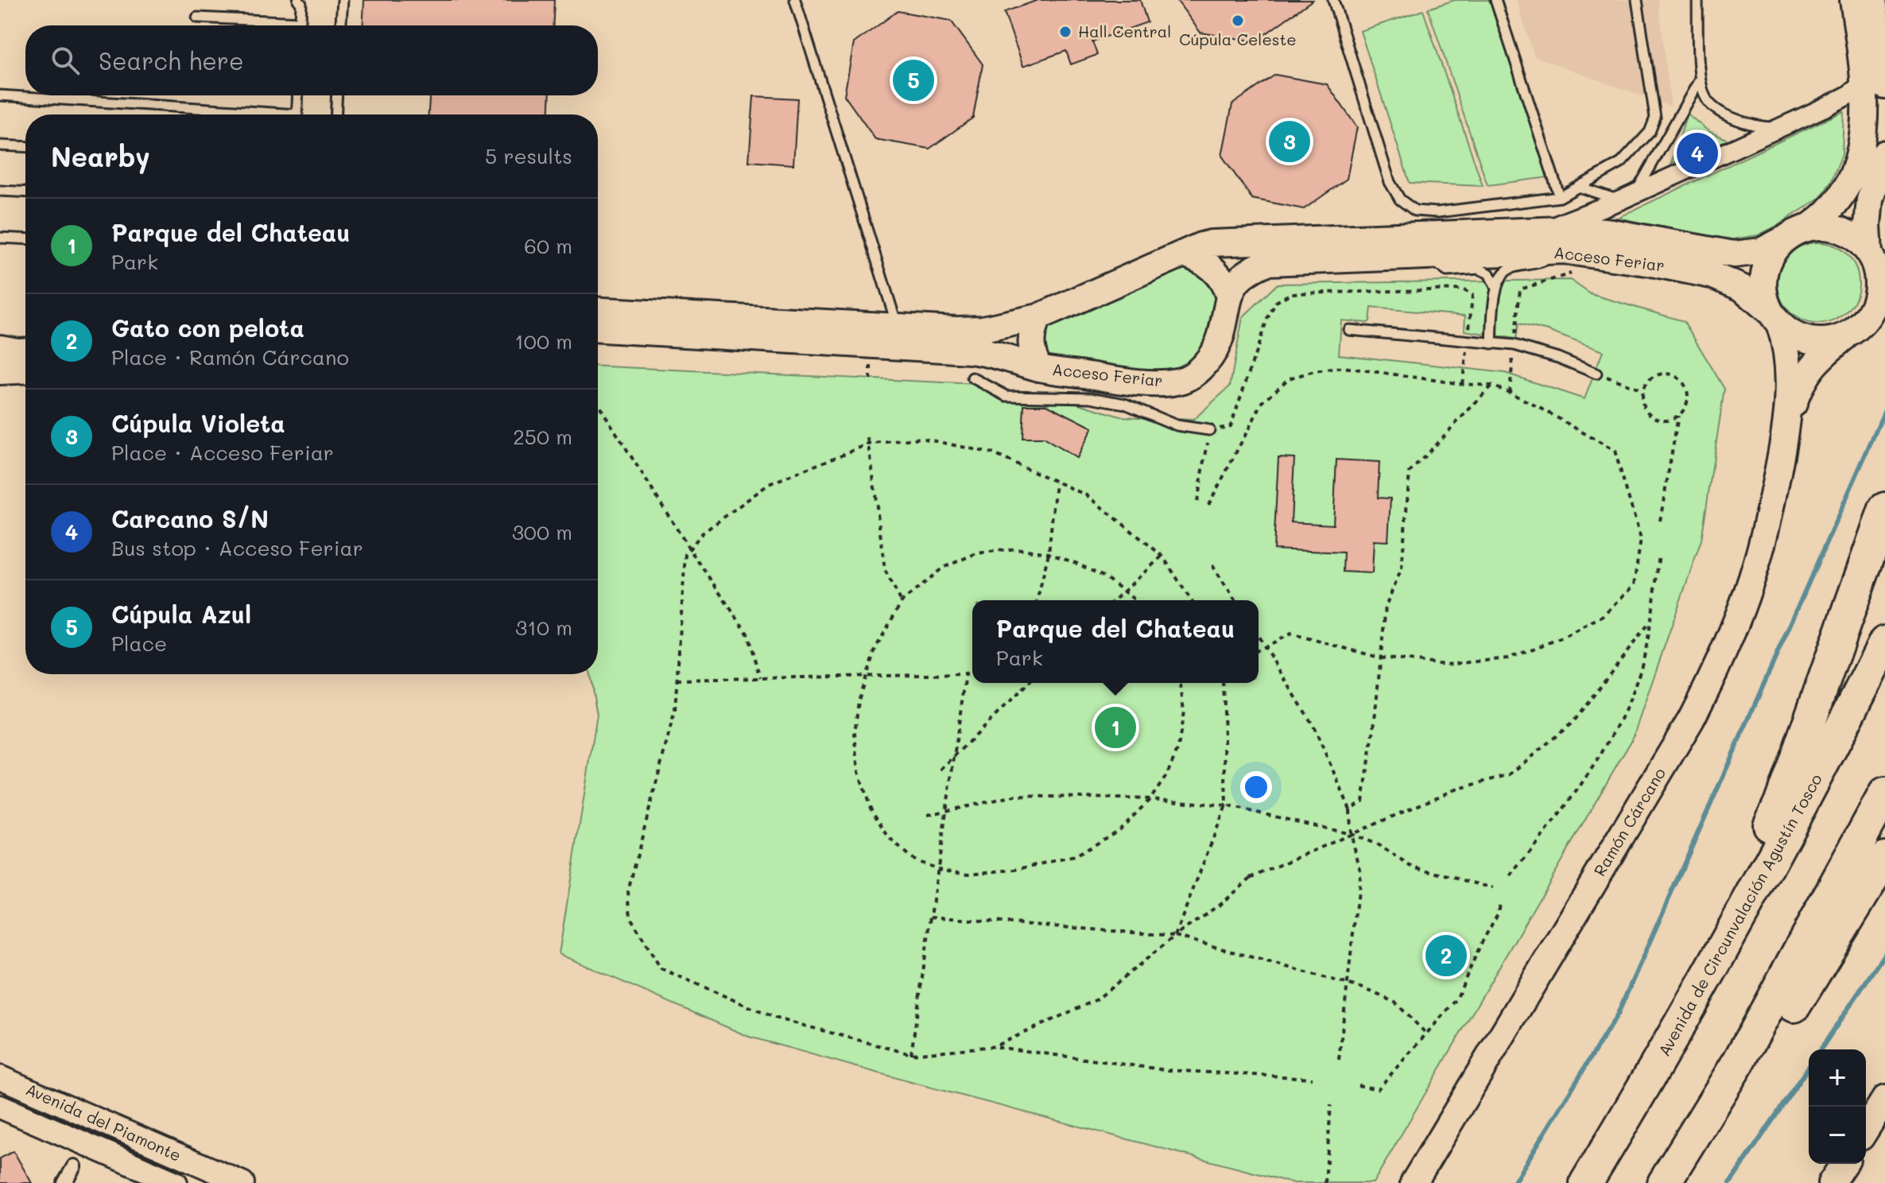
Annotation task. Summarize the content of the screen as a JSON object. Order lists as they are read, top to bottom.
{
  "streets": {
    "highway": ["Avenida de Circunvalación Agustín Tosco"],
    "main road": ["Acceso Feriar", "Ramón Cárcano"],
    "street": ["Avenida del Piamonte"]
  },
  "crossings": [
    ["Acceso Feriar", "Ramón Cárcano"]
  ],
  "places": ["Cúpula Celeste", "Hall Central"],
  "page": {
    "search": "Search here",
    "pins": [
      "5",
      "3",
      "4",
      "1",
      "2"
    ],
    "heading": ["Nearby", "5 results"],
    "list": [
      {
        "mark": "1",
        "name": "Parque del Chateau",
        "note": "Park",
        "value": "60 m"
      },
      {
        "mark": "2",
        "name": "Gato con pelota",
        "note": "Place · Ramón Cárcano",
        "value": "100 m"
      },
      {
        "mark": "3",
        "name": "Cúpula Violeta",
        "note": "Place · Acceso Feriar",
        "value": "250 m"
      },
      {
        "mark": "4",
        "name": "Carcano S/N",
        "note": "Bus stop · Acceso Feriar",
        "value": "300 m"
      },
      {
        "mark": "5",
        "name": "Cúpula Azul",
        "note": "Place",
        "value": "310 m"
      }
    ],
    "popup": ["Parque del Chateau", "Park"],
    "map_buttons": ["+", "−"]
  }
}
